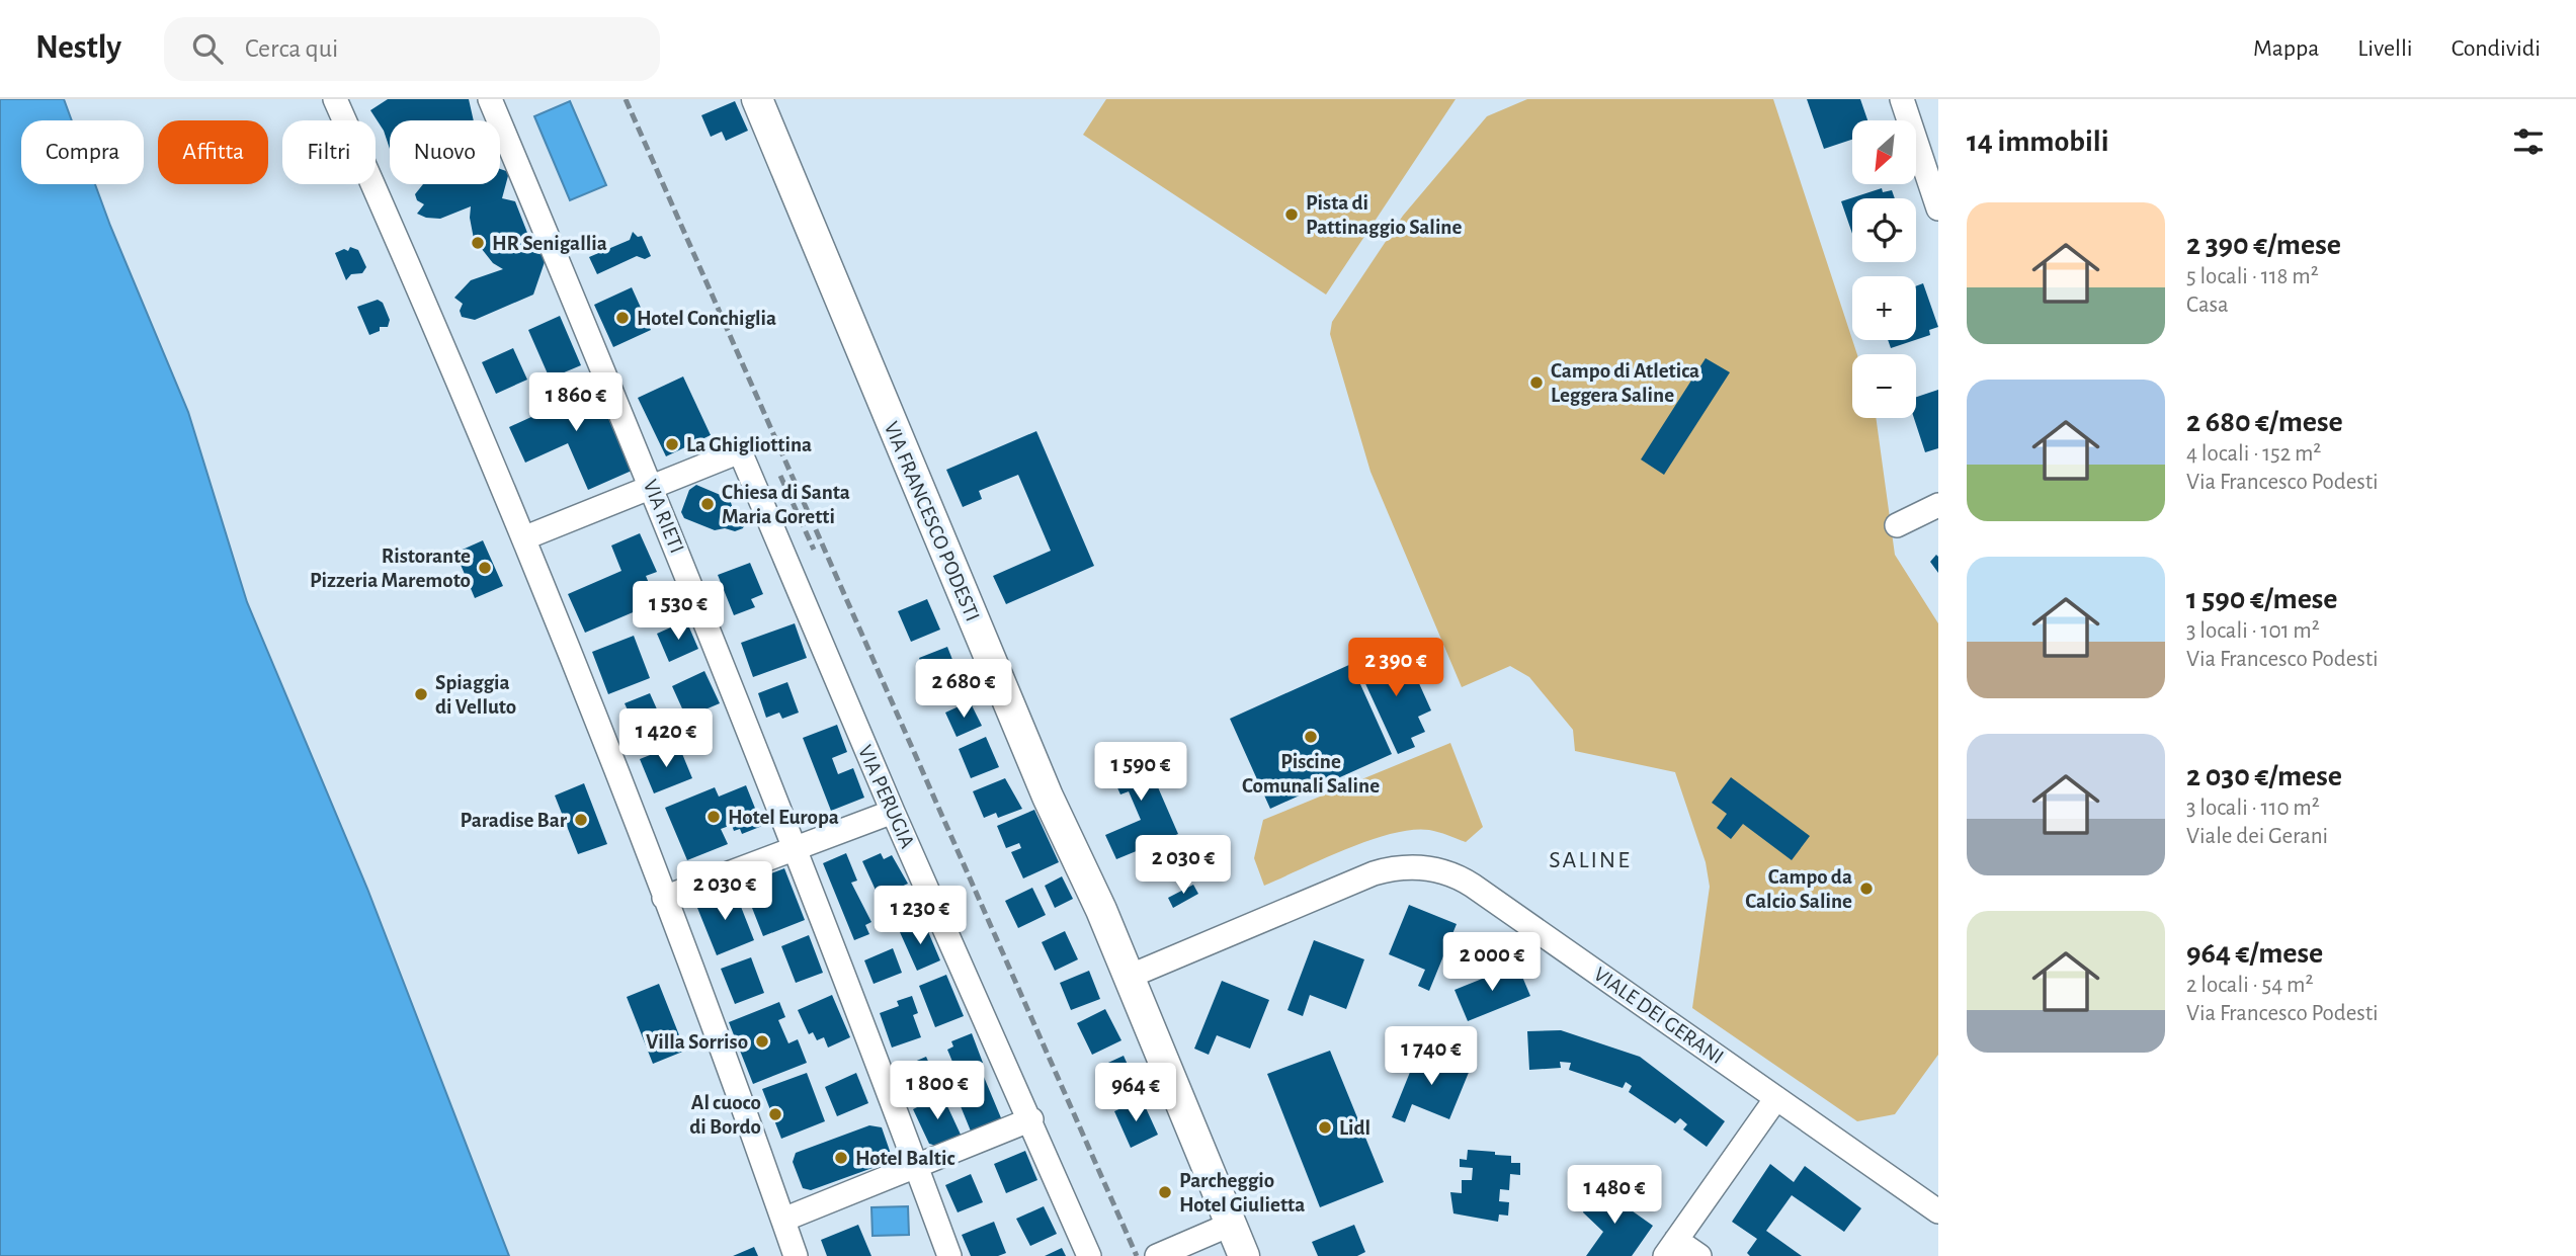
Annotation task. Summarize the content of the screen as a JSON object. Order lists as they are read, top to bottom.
{
  "streets": {
    "main road": ["VIA FRANCESCO PODESTI"],
    "street": ["VIA RIETI", "VIA PERUGIA", "VIALE DEI GERANI"]
  },
  "crossings": [
    ["VIA RIETI", "VIA PERUGIA"],
    ["VIA FRANCESCO PODESTI", "VIALE DEI GERANI"]
  ],
  "districts": ["SALINE"],
  "places": [
    "Pista di Pattinaggio Saline",
    "HR Senigallia",
    "Hotel Conchiglia",
    "Campo di Atletica Leggera Saline",
    "La Ghigliottina",
    "Chiesa di Santa Maria Goretti",
    "Ristorante Pizzeria Maremoto",
    "Spiaggia di Velluto",
    "Piscine Comunali Saline",
    "Hotel Europa",
    "Paradise Bar",
    "Campo da Calcio Saline",
    "Villa Sorriso",
    "Al cuoco di Bordo",
    "Lidl",
    "Hotel Baltic",
    "Parcheggio Hotel Giulietta"
  ],
  "north": "bottom left",
  "page": {
    "header": "Nestly",
    "search": "Cerca qui",
    "nav": ["Mappa", "Livelli", "Condividi"],
    "heading": "14 immobili",
    "map_buttons": ["+", "−"],
    "chip": [
      "Compra",
      "Affitta",
      "Filtri",
      "Nuovo"
    ],
    "list": [
      {
        "name": "2 390 €/mese",
        "note": "5 locali · 118 m² · Casa"
      },
      {
        "name": "2 680 €/mese",
        "note": "4 locali · 152 m² · Via Francesco Podesti"
      },
      {
        "name": "1 590 €/mese",
        "note": "3 locali · 101 m² · Via Francesco Podesti"
      },
      {
        "name": "2 030 €/mese",
        "note": "3 locali · 110 m² · Viale dei Gerani"
      },
      {
        "name": "964 €/mese",
        "note": "2 locali · 54 m² · Via Francesco Podesti"
      }
    ],
    "price": [
      "1 860 €",
      "1 530 €",
      "2 390 €",
      "2 680 €",
      "1 420 €",
      "1 590 €",
      "2 030 €",
      "2 030 €",
      "1 230 €",
      "2 000 €",
      "1 740 €",
      "1 800 €",
      "964 €",
      "1 480 €"
    ]
  }
}
